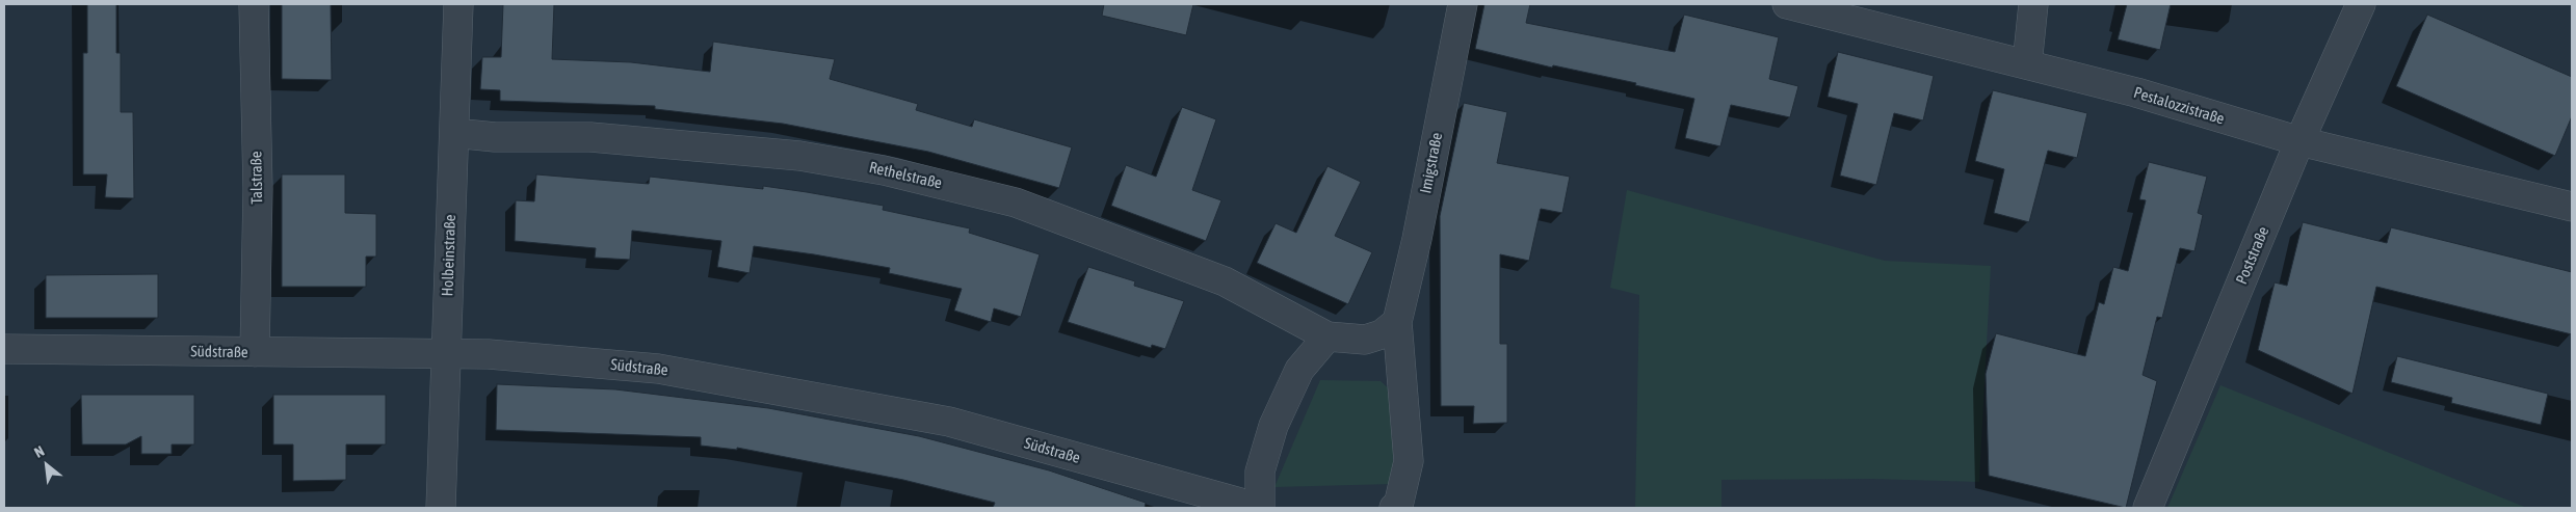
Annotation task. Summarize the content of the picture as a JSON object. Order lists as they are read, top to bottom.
{
  "streets": {
    "street": [
      "Pestalozzistraße",
      "Imigstraße",
      "Rethelstraße",
      "Talstraße",
      "Holbeinstraße",
      "Poststraße",
      "Südstraße"
    ]
  },
  "crossings": [
    ["Pestalozzistraße", "Poststraße"],
    ["Rethelstraße", "Holbeinstraße"],
    ["Talstraße", "Südstraße"],
    ["Holbeinstraße", "Südstraße"]
  ],
  "north": "top left"
}
